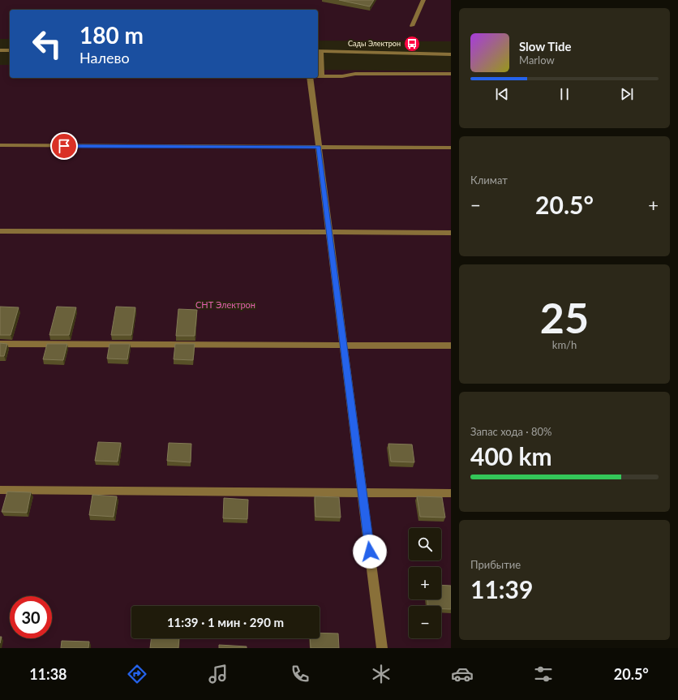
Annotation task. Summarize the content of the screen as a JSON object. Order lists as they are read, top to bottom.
{
  "parks": ["СНТ Электрон"],
  "places": {
    "bus stop": ["Сады Электрон"]
  },
  "page": {
    "turn": ["180 m", "Налево"],
    "song": ["Slow Tide", "Marlow"],
    "tile": [
      "Климат",
      ["25", "km/h"],
      ["Запас хода · 80%", "400 km"],
      ["Прибытие", "11:39"]
    ],
    "heat": ["−", "20.5°", "+"],
    "map_buttons": ["+", "−"],
    "limit": "30",
    "trip": "11:39 · 1 мин · 290 m",
    "tabs": ["11:38", "20.5°"]
  }
}
